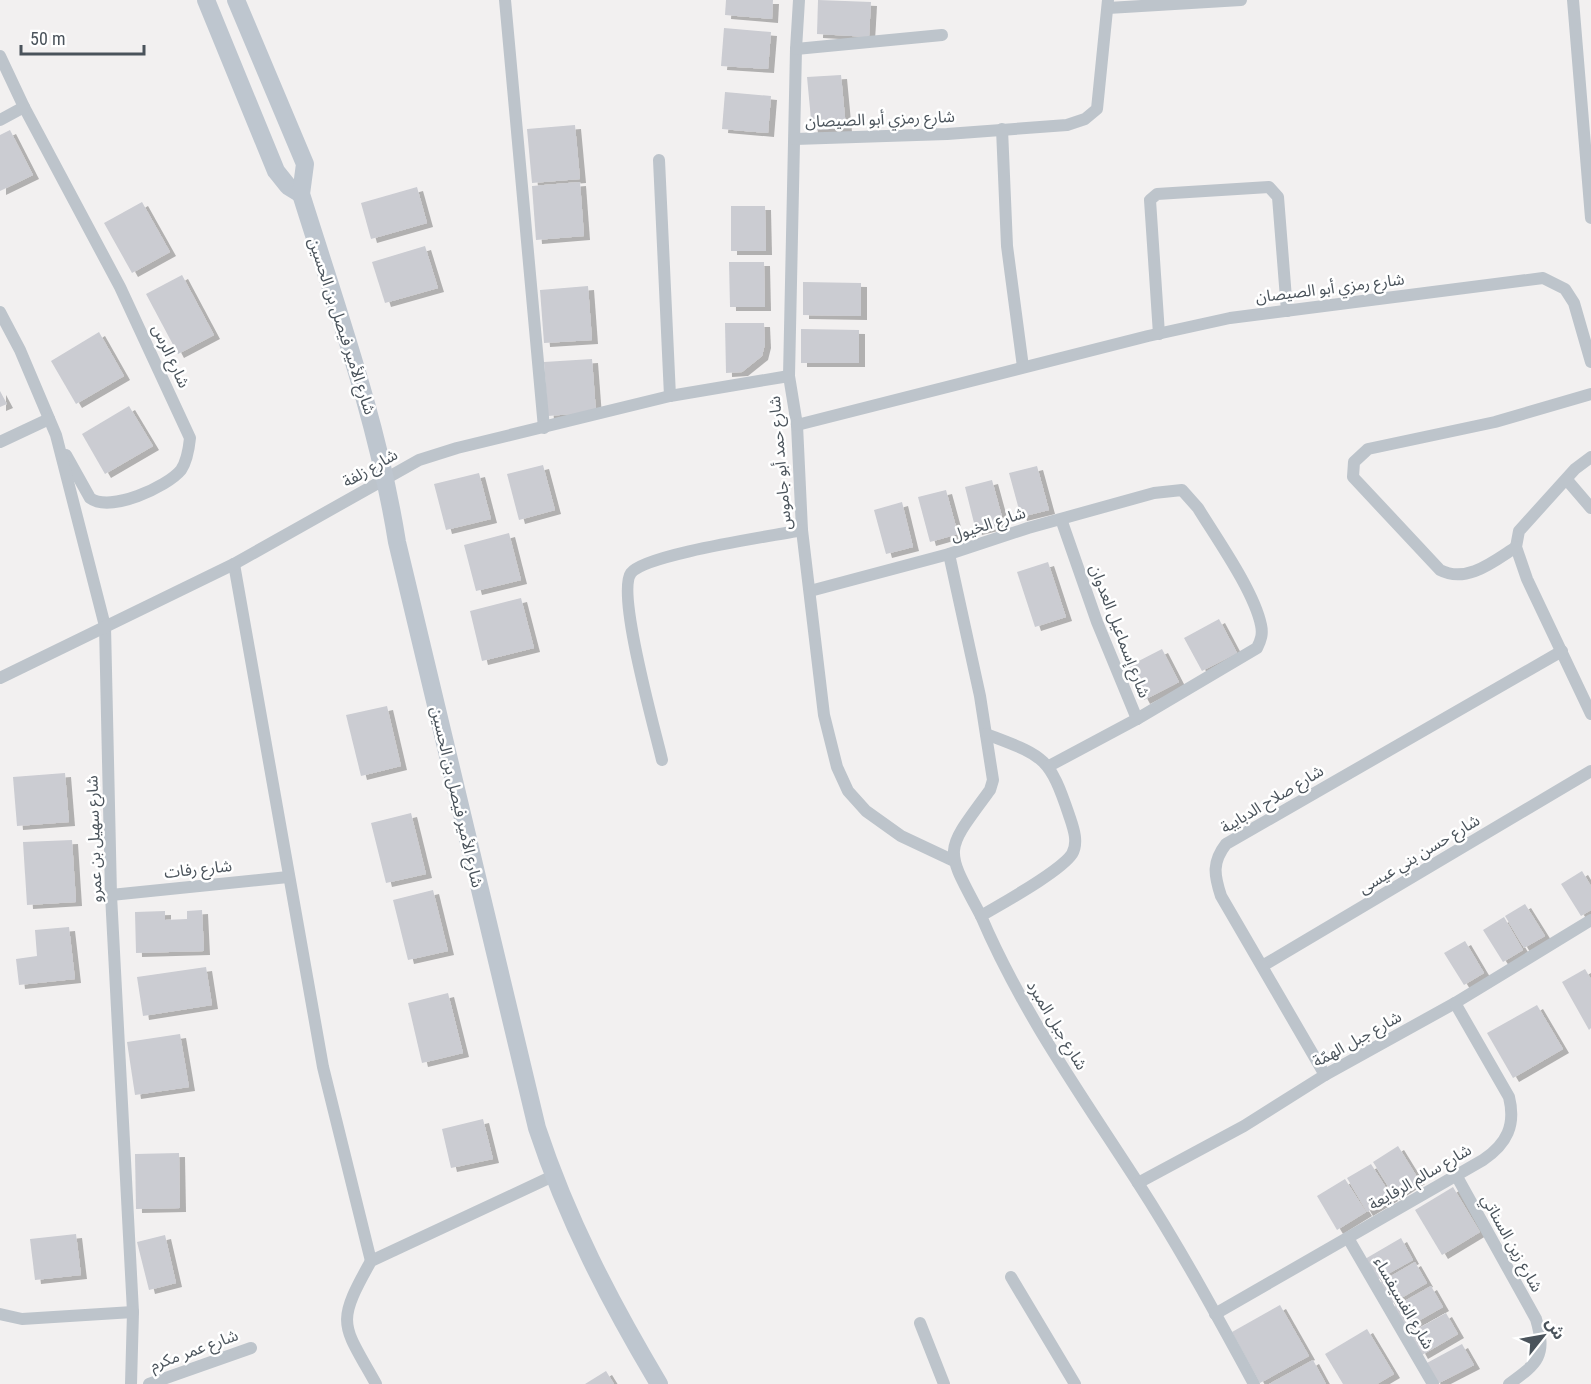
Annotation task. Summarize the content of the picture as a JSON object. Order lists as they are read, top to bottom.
{
  "streets": {
    "street": [
      "شارع رمزي أبو الصيصان",
      "شارع الأمير فيصل بن الحسين",
      "شارع الرس",
      "شارع حمد أبو جاموس",
      "شارع زلفة",
      "شارع الخيول",
      "شارع إسماعيل العدوان",
      "شارع صلاح الدبايبة",
      "شارع سهيل بن عمرو",
      "شارع حسن بني عيسى",
      "شارع رفات",
      "شارع جبل المبرد",
      "شارع جبل الهمّة",
      "شارع سالم الرفايعة",
      "شارع زين السناتي",
      "شارع الفسيفساء",
      "شارع عمر مكرم"
    ]
  },
  "crossings": [
    ["شارع رمزي أبو الصيصان", "شارع حمد أبو جاموس"],
    ["شارع الأمير فيصل بن الحسين", "شارع زلفة"],
    ["شارع الرس", "شارع سهيل بن عمرو"],
    ["شارع حمد أبو جاموس", "شارع زلفة"],
    ["شارع حمد أبو جاموس", "شارع الخيول"],
    ["شارع حمد أبو جاموس", "شارع جبل المبرد"],
    ["شارع زلفة", "شارع سهيل بن عمرو"],
    ["شارع الخيول", "شارع إسماعيل العدوان"],
    ["شارع صلاح الدبايبة", "شارع حسن بني عيسى"],
    ["شارع صلاح الدبايبة", "شارع جبل الهمّة"],
    ["شارع سهيل بن عمرو", "شارع رفات"],
    ["شارع جبل المبرد", "شارع جبل الهمّة"],
    ["شارع جبل المبرد", "شارع سالم الرفايعة"],
    ["شارع جبل الهمّة", "شارع سالم الرفايعة"],
    ["شارع سالم الرفايعة", "شارع زين السناتي"],
    ["شارع سالم الرفايعة", "شارع الفسيفساء"]
  ],
  "scale_bar": "50 m",
  "north": "top right"
}
